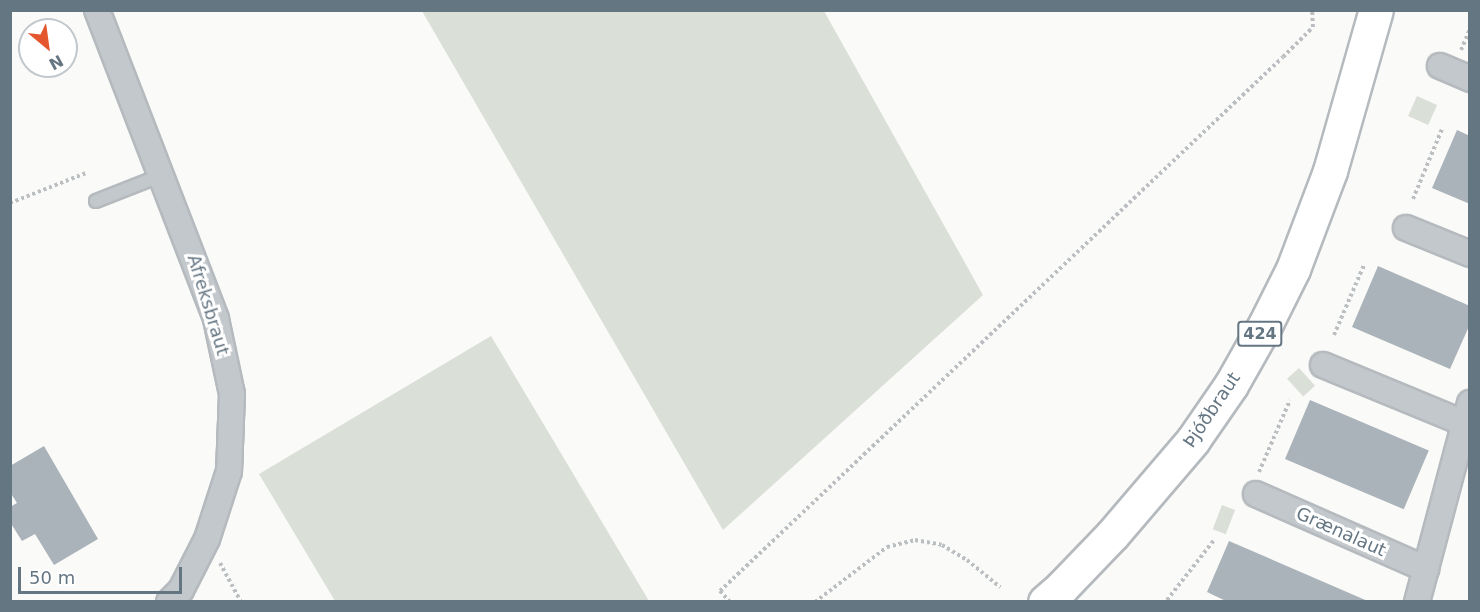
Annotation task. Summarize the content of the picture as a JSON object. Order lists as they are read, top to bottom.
{
  "streets": {
    "main road": ["424", "Þjóðbraut"],
    "street": ["Afreksbraut", "Grænalaut"]
  },
  "scale_bar": "50 m",
  "north": "bottom right"
}
